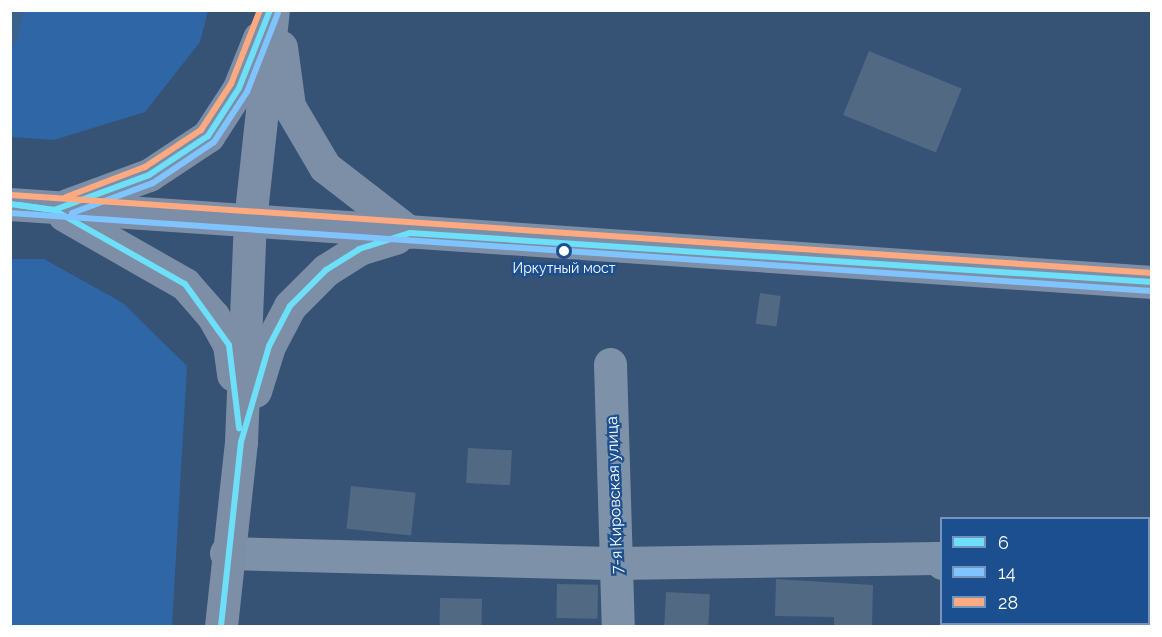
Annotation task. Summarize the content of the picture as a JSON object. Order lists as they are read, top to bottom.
{
  "streets": {
    "street": ["7-я Кировская улица"]
  },
  "places": ["Иркутный мост"],
  "lines": ["transit line 6", "transit line 28", "transit line 14"],
  "legend": ["6", "14", "28"]
}
